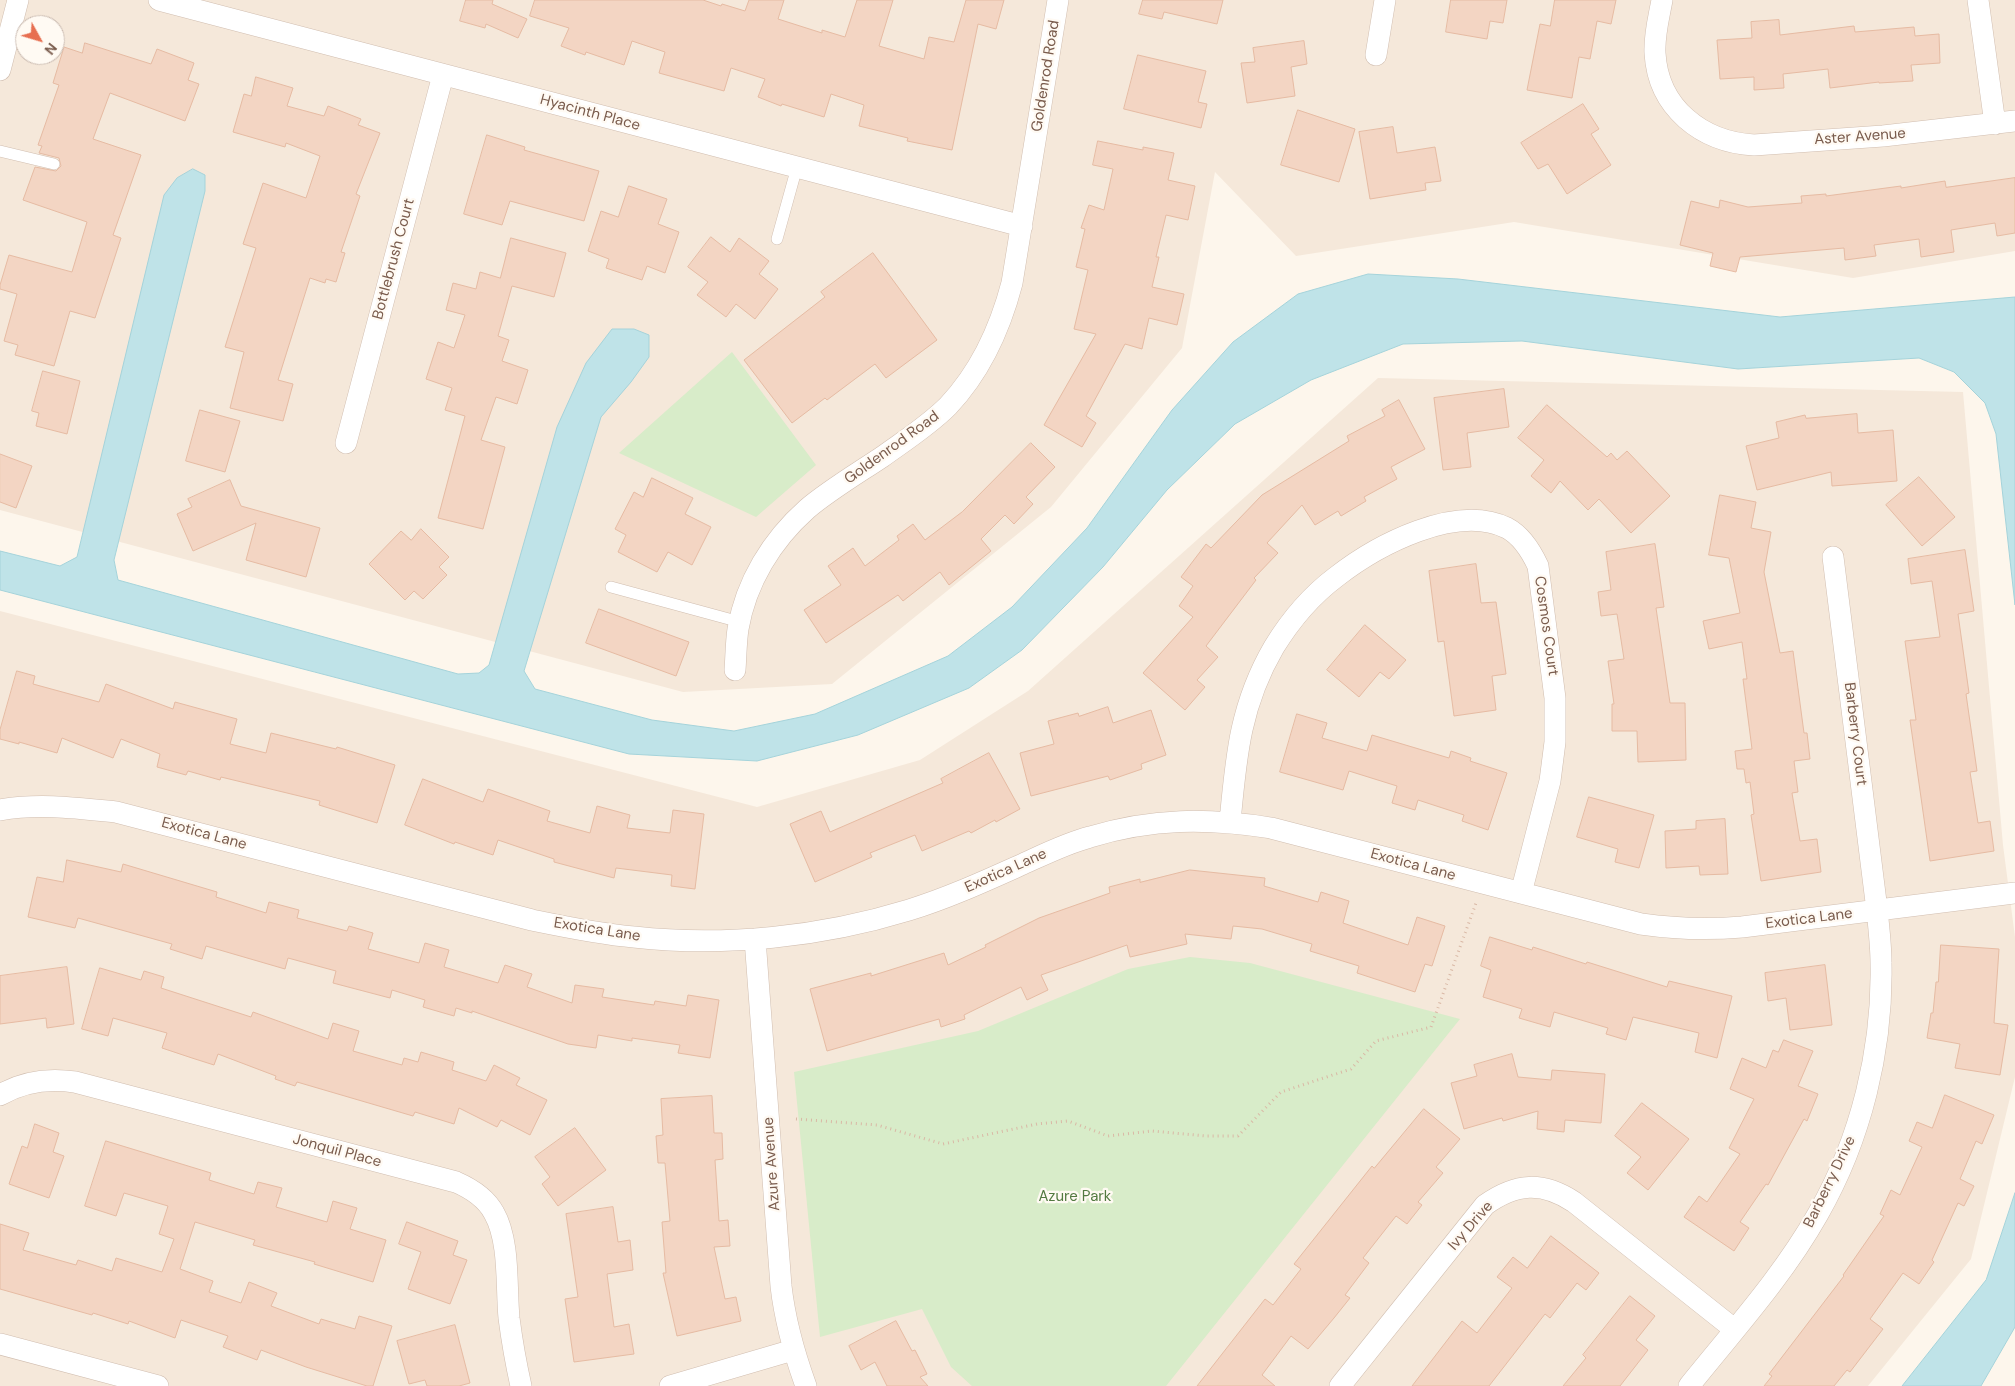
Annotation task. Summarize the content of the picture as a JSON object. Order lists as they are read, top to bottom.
{
  "streets": {
    "street": [
      "Goldenrod Road",
      "Hyacinth Place",
      "Aster Avenue",
      "Bottlebrush Court",
      "Cosmos Court",
      "Barberry Court",
      "Exotica Lane",
      "Jonquil Place",
      "Azure Avenue",
      "Barberry Drive",
      "Ivy Drive"
    ]
  },
  "crossings": [
    ["Goldenrod Road", "Hyacinth Place"],
    ["Hyacinth Place", "Bottlebrush Court"],
    ["Cosmos Court", "Exotica Lane"],
    ["Barberry Court", "Exotica Lane"],
    ["Barberry Court", "Barberry Drive"],
    ["Exotica Lane", "Azure Avenue"],
    ["Exotica Lane", "Barberry Drive"],
    ["Barberry Drive", "Ivy Drive"]
  ],
  "parks": ["Azure Park"],
  "north": "bottom right"
}
